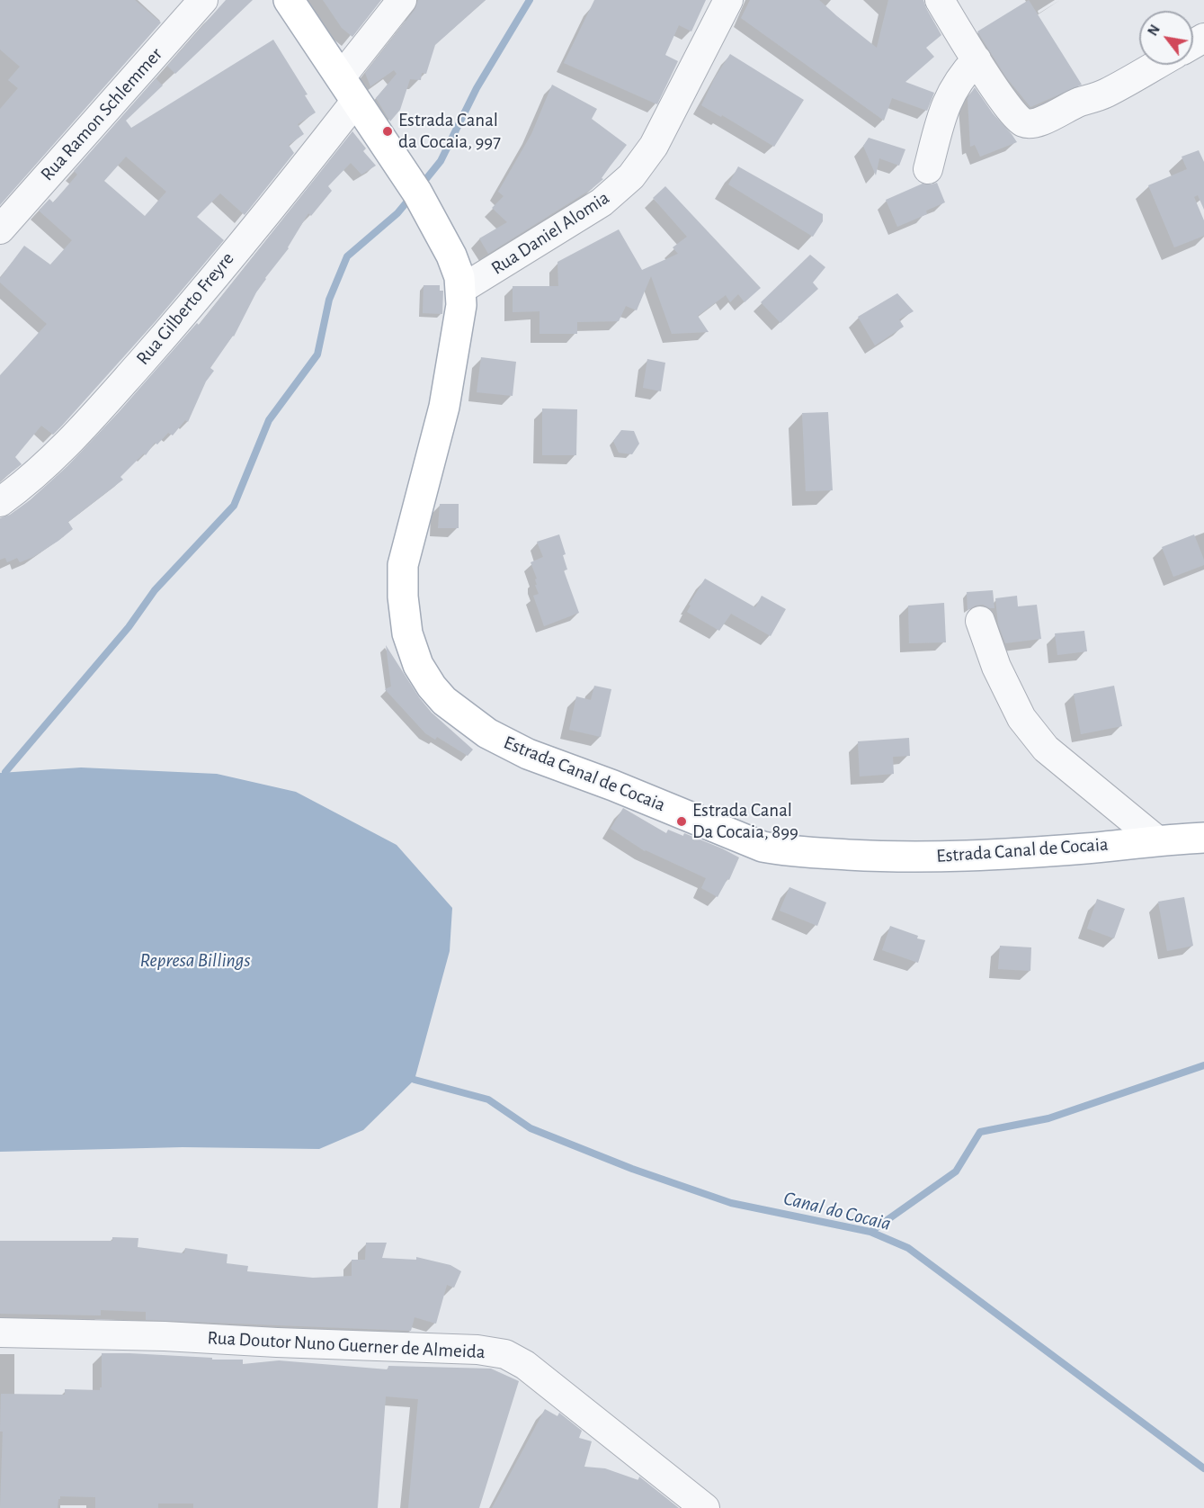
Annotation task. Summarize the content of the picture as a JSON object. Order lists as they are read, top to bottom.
{
  "streets": {
    "main road": ["Estrada Canal de Cocaia"],
    "street": [
      "Rua Ramon Schlemmer",
      "Rua Daniel Alomia",
      "Rua Gilberto Freyre",
      "Rua Doutor Nuno Guerner de Almeida"
    ]
  },
  "crossings": [
    ["Rua Daniel Alomia", "Estrada Canal de Cocaia"],
    ["Rua Gilberto Freyre", "Estrada Canal de Cocaia"]
  ],
  "water": ["Represa Billings", "Canal do Cocaia"],
  "places": ["Estrada Canal da Cocaia, 997", "Estrada Canal Da Cocaia, 899"],
  "north": "top left"
}
